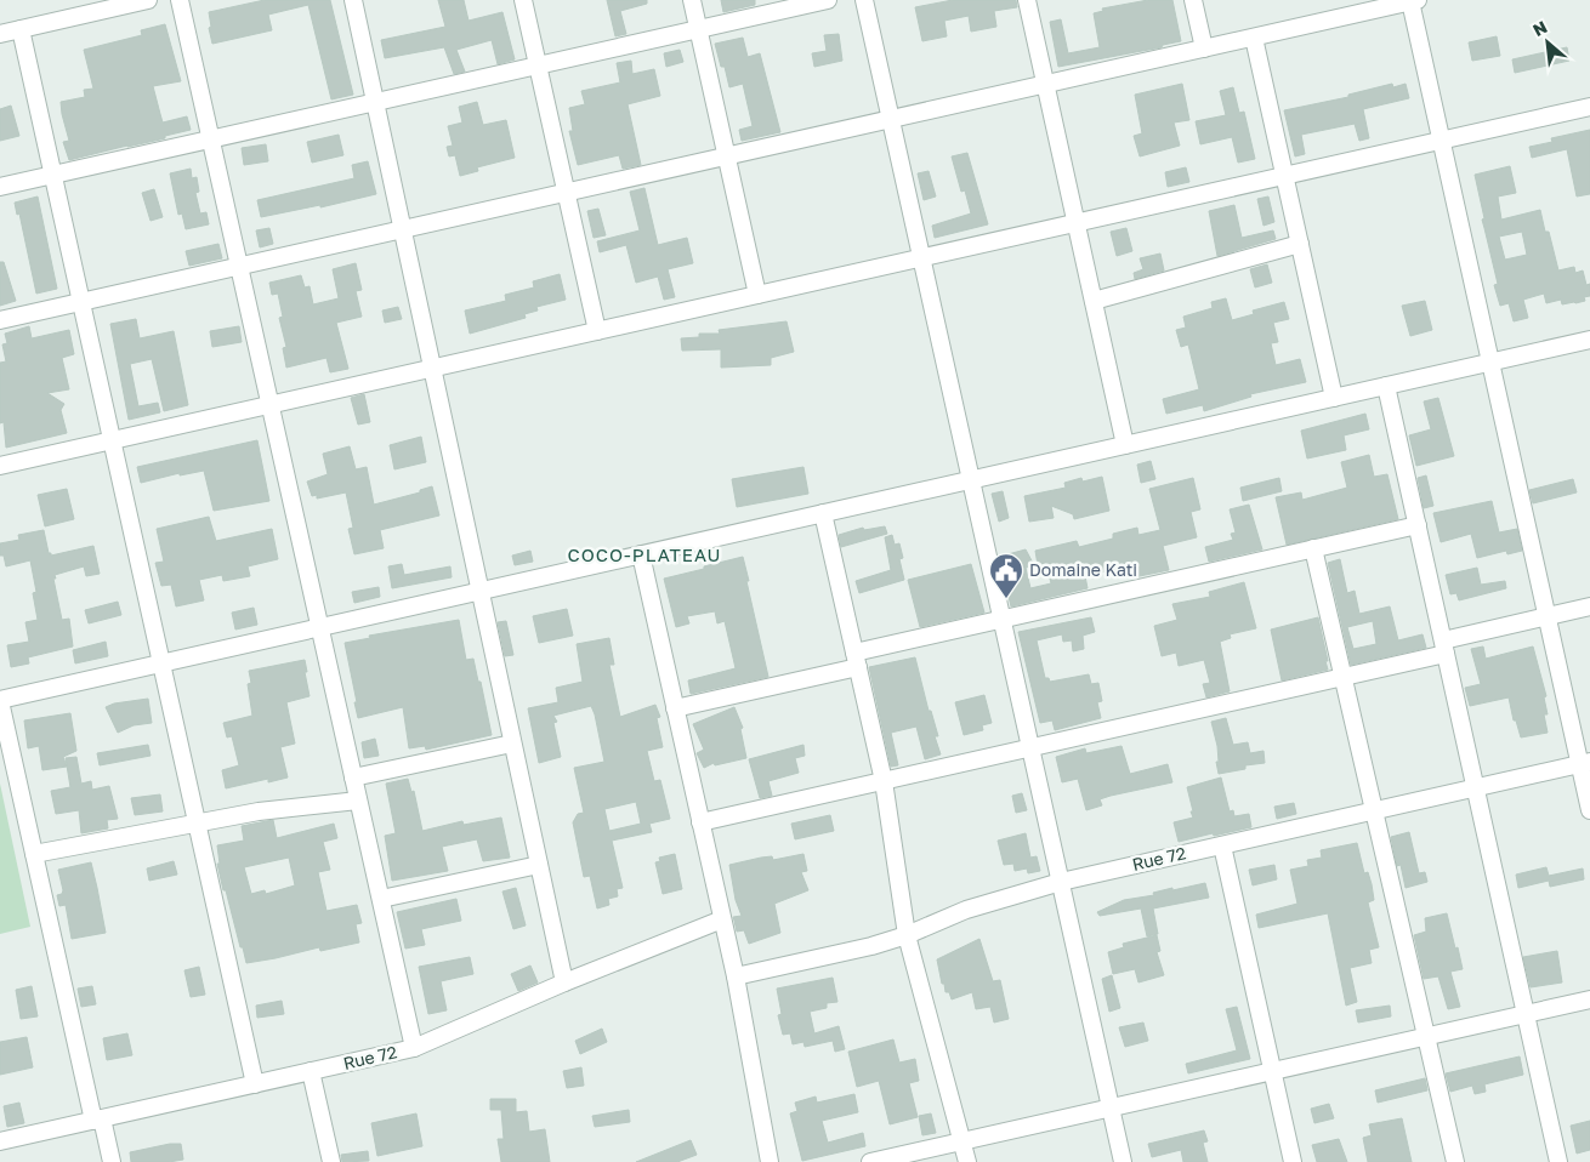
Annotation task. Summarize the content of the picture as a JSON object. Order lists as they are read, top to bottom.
{
  "streets": {
    "street": ["Rue 72"]
  },
  "districts": ["COCO-PLATEAU"],
  "places": {
    "public building": ["Domaine Kati"]
  },
  "north": "top left"
}
